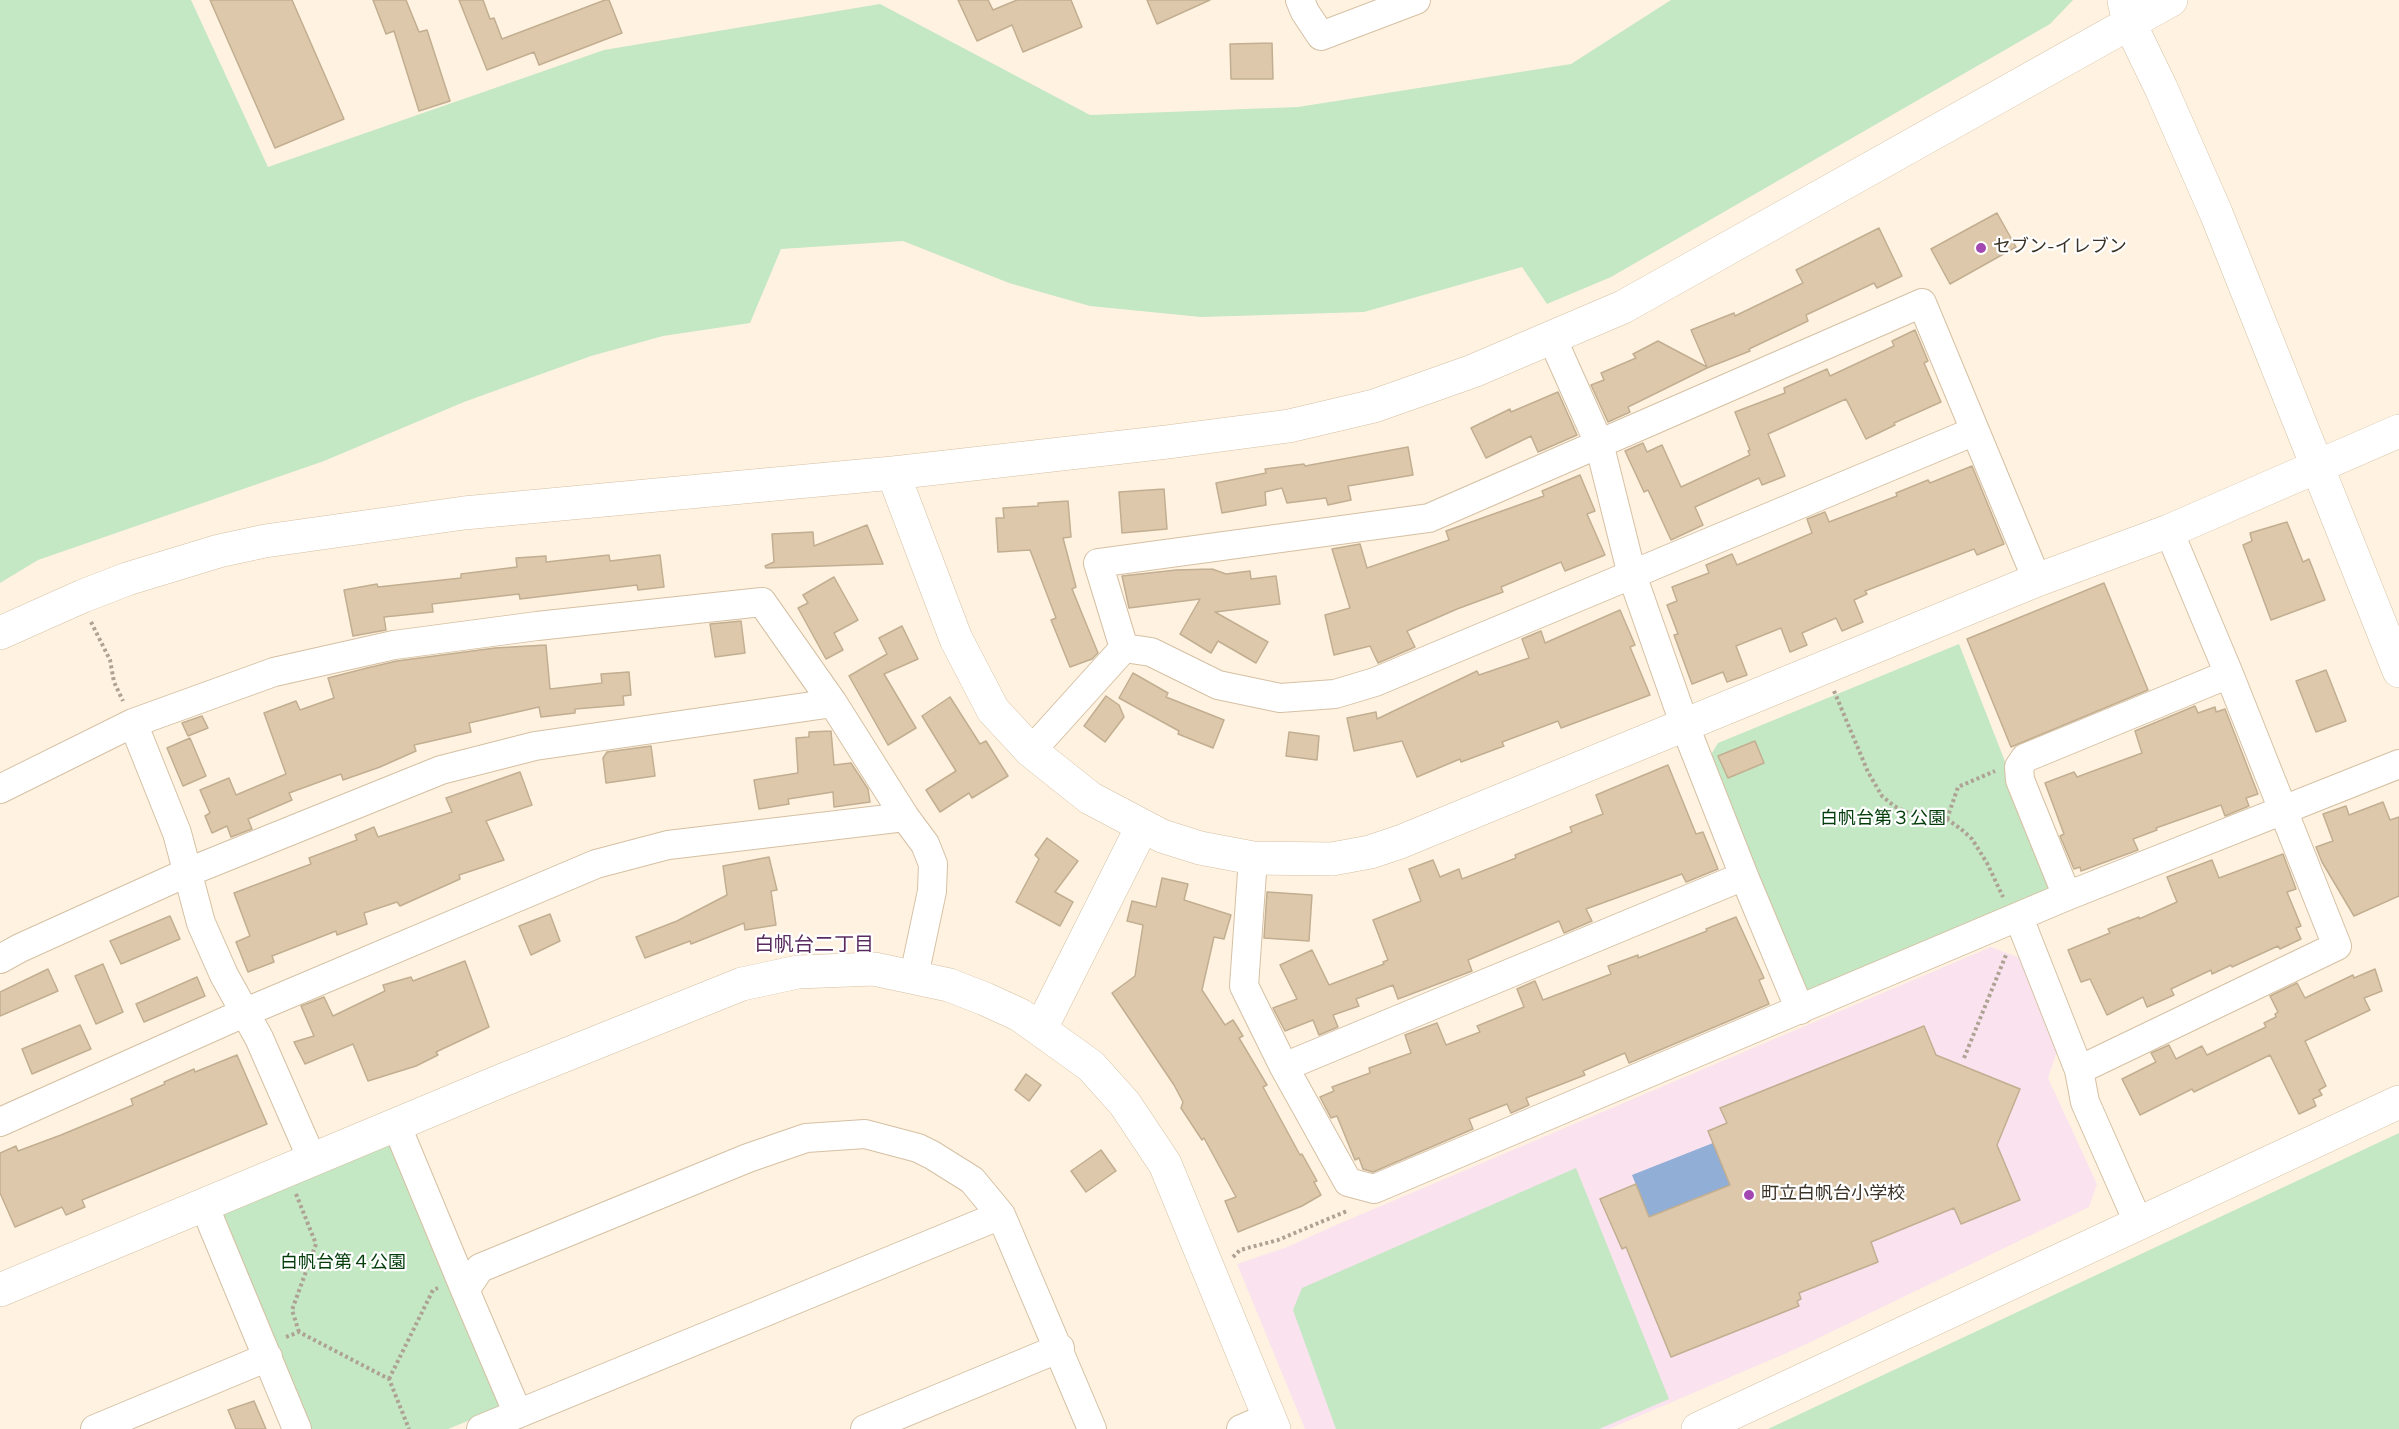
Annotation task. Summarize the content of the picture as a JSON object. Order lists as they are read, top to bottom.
{
  "districts": ["白帆台二丁目"],
  "parks": ["白帆台第３公園", "白帆台第４公園"],
  "places": ["セブン-イレブン", "町立白帆台小学校"]
}
